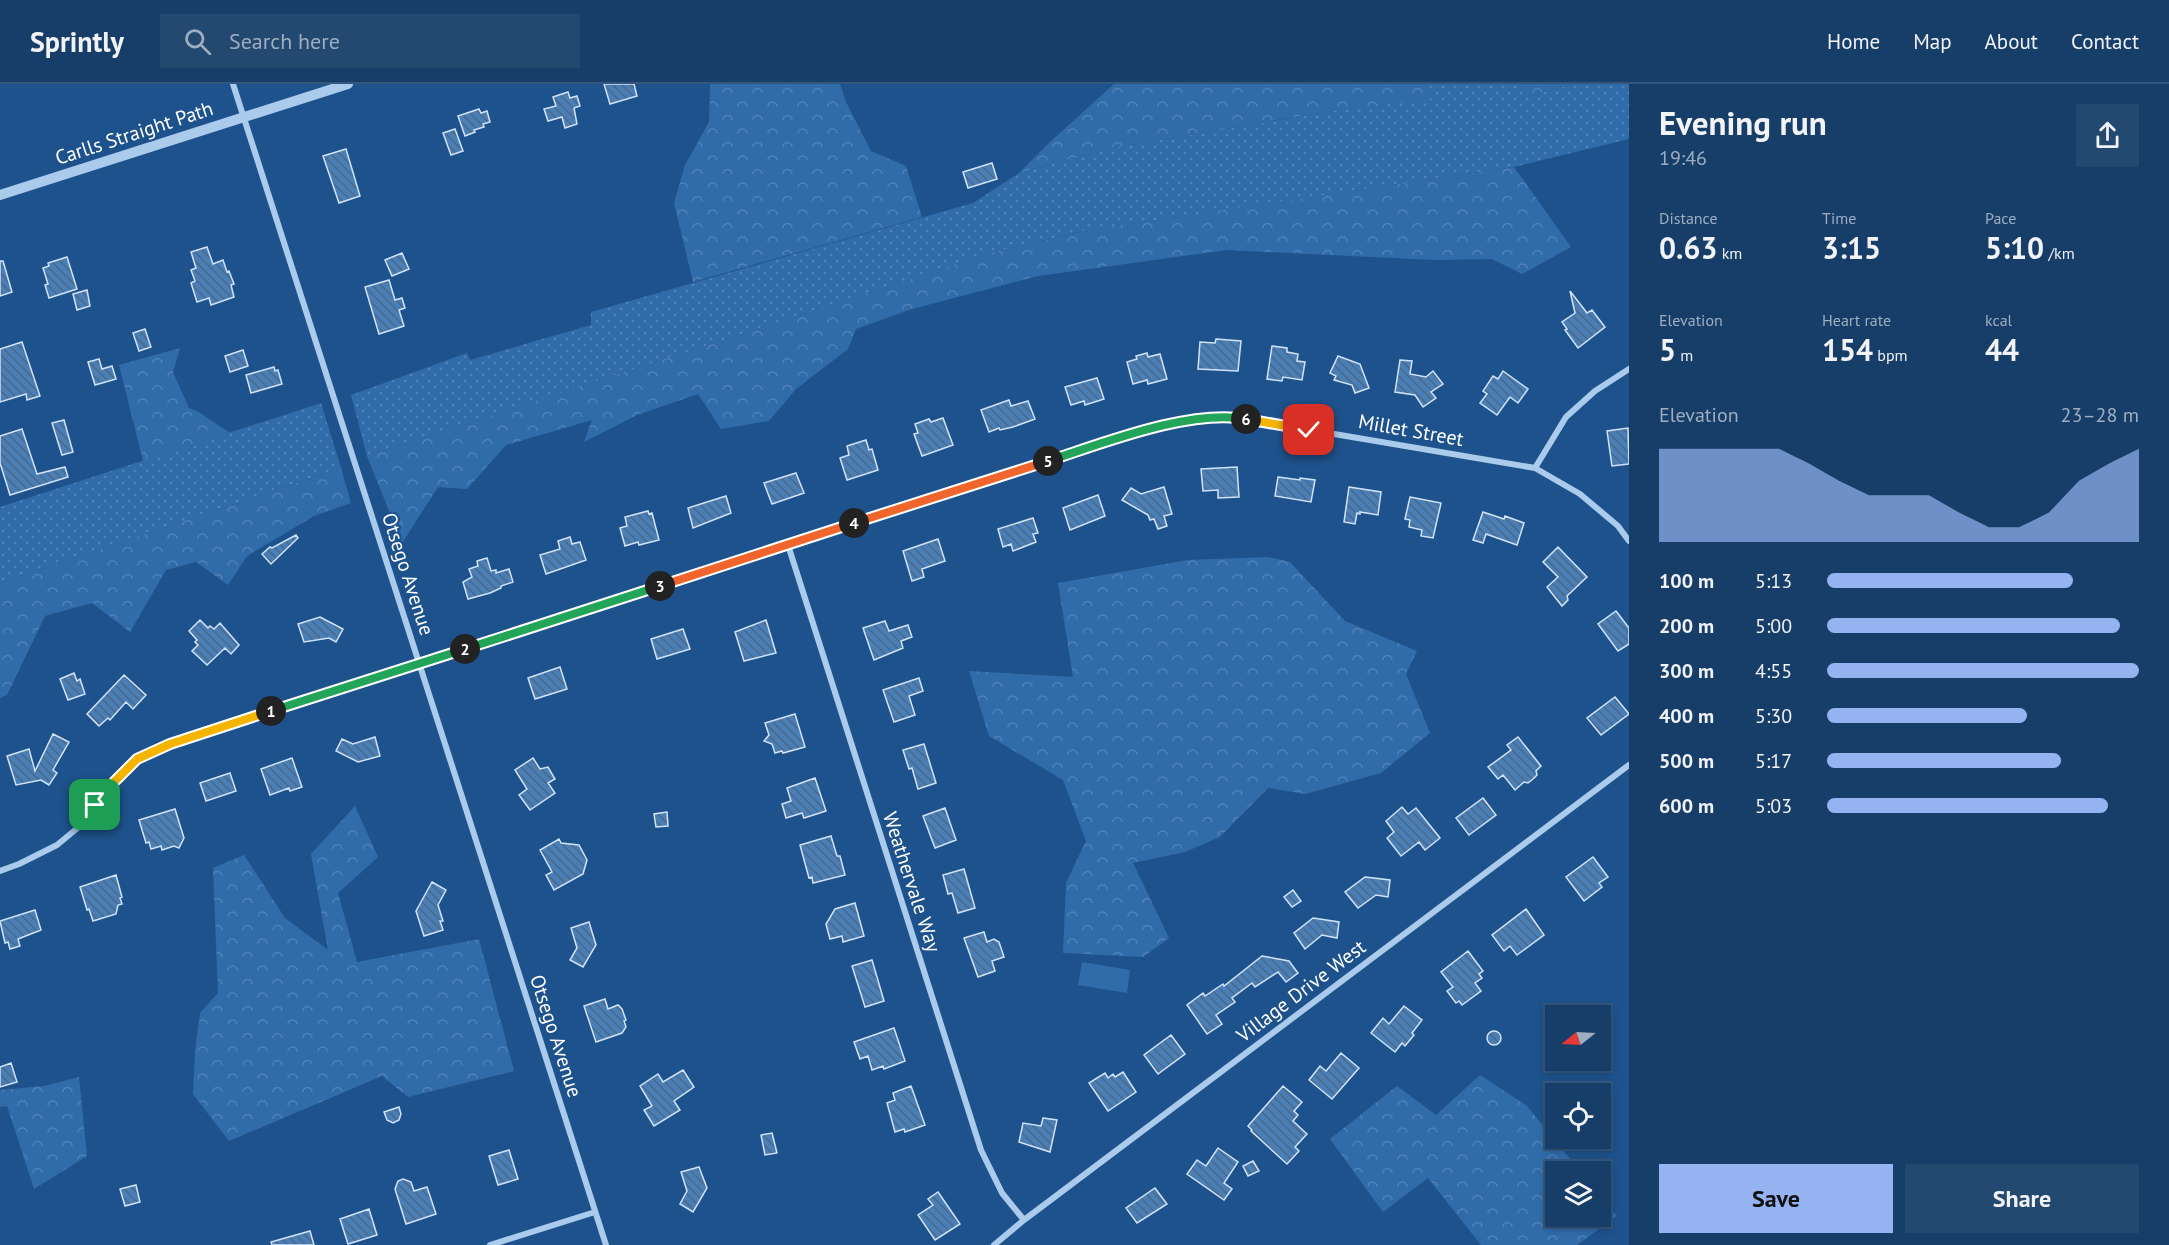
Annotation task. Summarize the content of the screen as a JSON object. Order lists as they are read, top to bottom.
{
  "streets": {
    "street": [
      "Carlls Straight Path",
      "Millet Street",
      "Otsego Avenue",
      "Weathervale Way",
      "Village Drive West"
    ]
  },
  "crossings": [
    ["Carlls Straight Path", "Otsego Avenue"],
    ["Millet Street", "Otsego Avenue"],
    ["Millet Street", "Weathervale Way"],
    ["Weathervale Way", "Village Drive West"]
  ],
  "north": "left",
  "page": {
    "header": "Sprintly",
    "search": "Search here",
    "nav": [
      "Home",
      "Map",
      "About",
      "Contact"
    ],
    "heading": ["Evening run", "19:46"],
    "stats": [
      ["Distance", "0.63 km"],
      ["Time", "3:15"],
      ["Pace", "5:10 /km"],
      ["Elevation", "5 m"],
      ["Heart rate", "154 bpm"],
      ["kcal", "44"]
    ],
    "chart": ["Elevation", "23–28 m"],
    "pins": [
      "6",
      "5",
      "4",
      "3",
      "2",
      "1"
    ],
    "list": [
      {
        "name": "100 m",
        "note": "5:13"
      },
      {
        "name": "200 m",
        "note": "5:00"
      },
      {
        "name": "300 m",
        "note": "4:55"
      },
      {
        "name": "400 m",
        "note": "5:30"
      },
      {
        "name": "500 m",
        "note": "5:17"
      },
      {
        "name": "600 m",
        "note": "5:03"
      }
    ],
    "buttons": ["Save", "Share"]
  }
}
